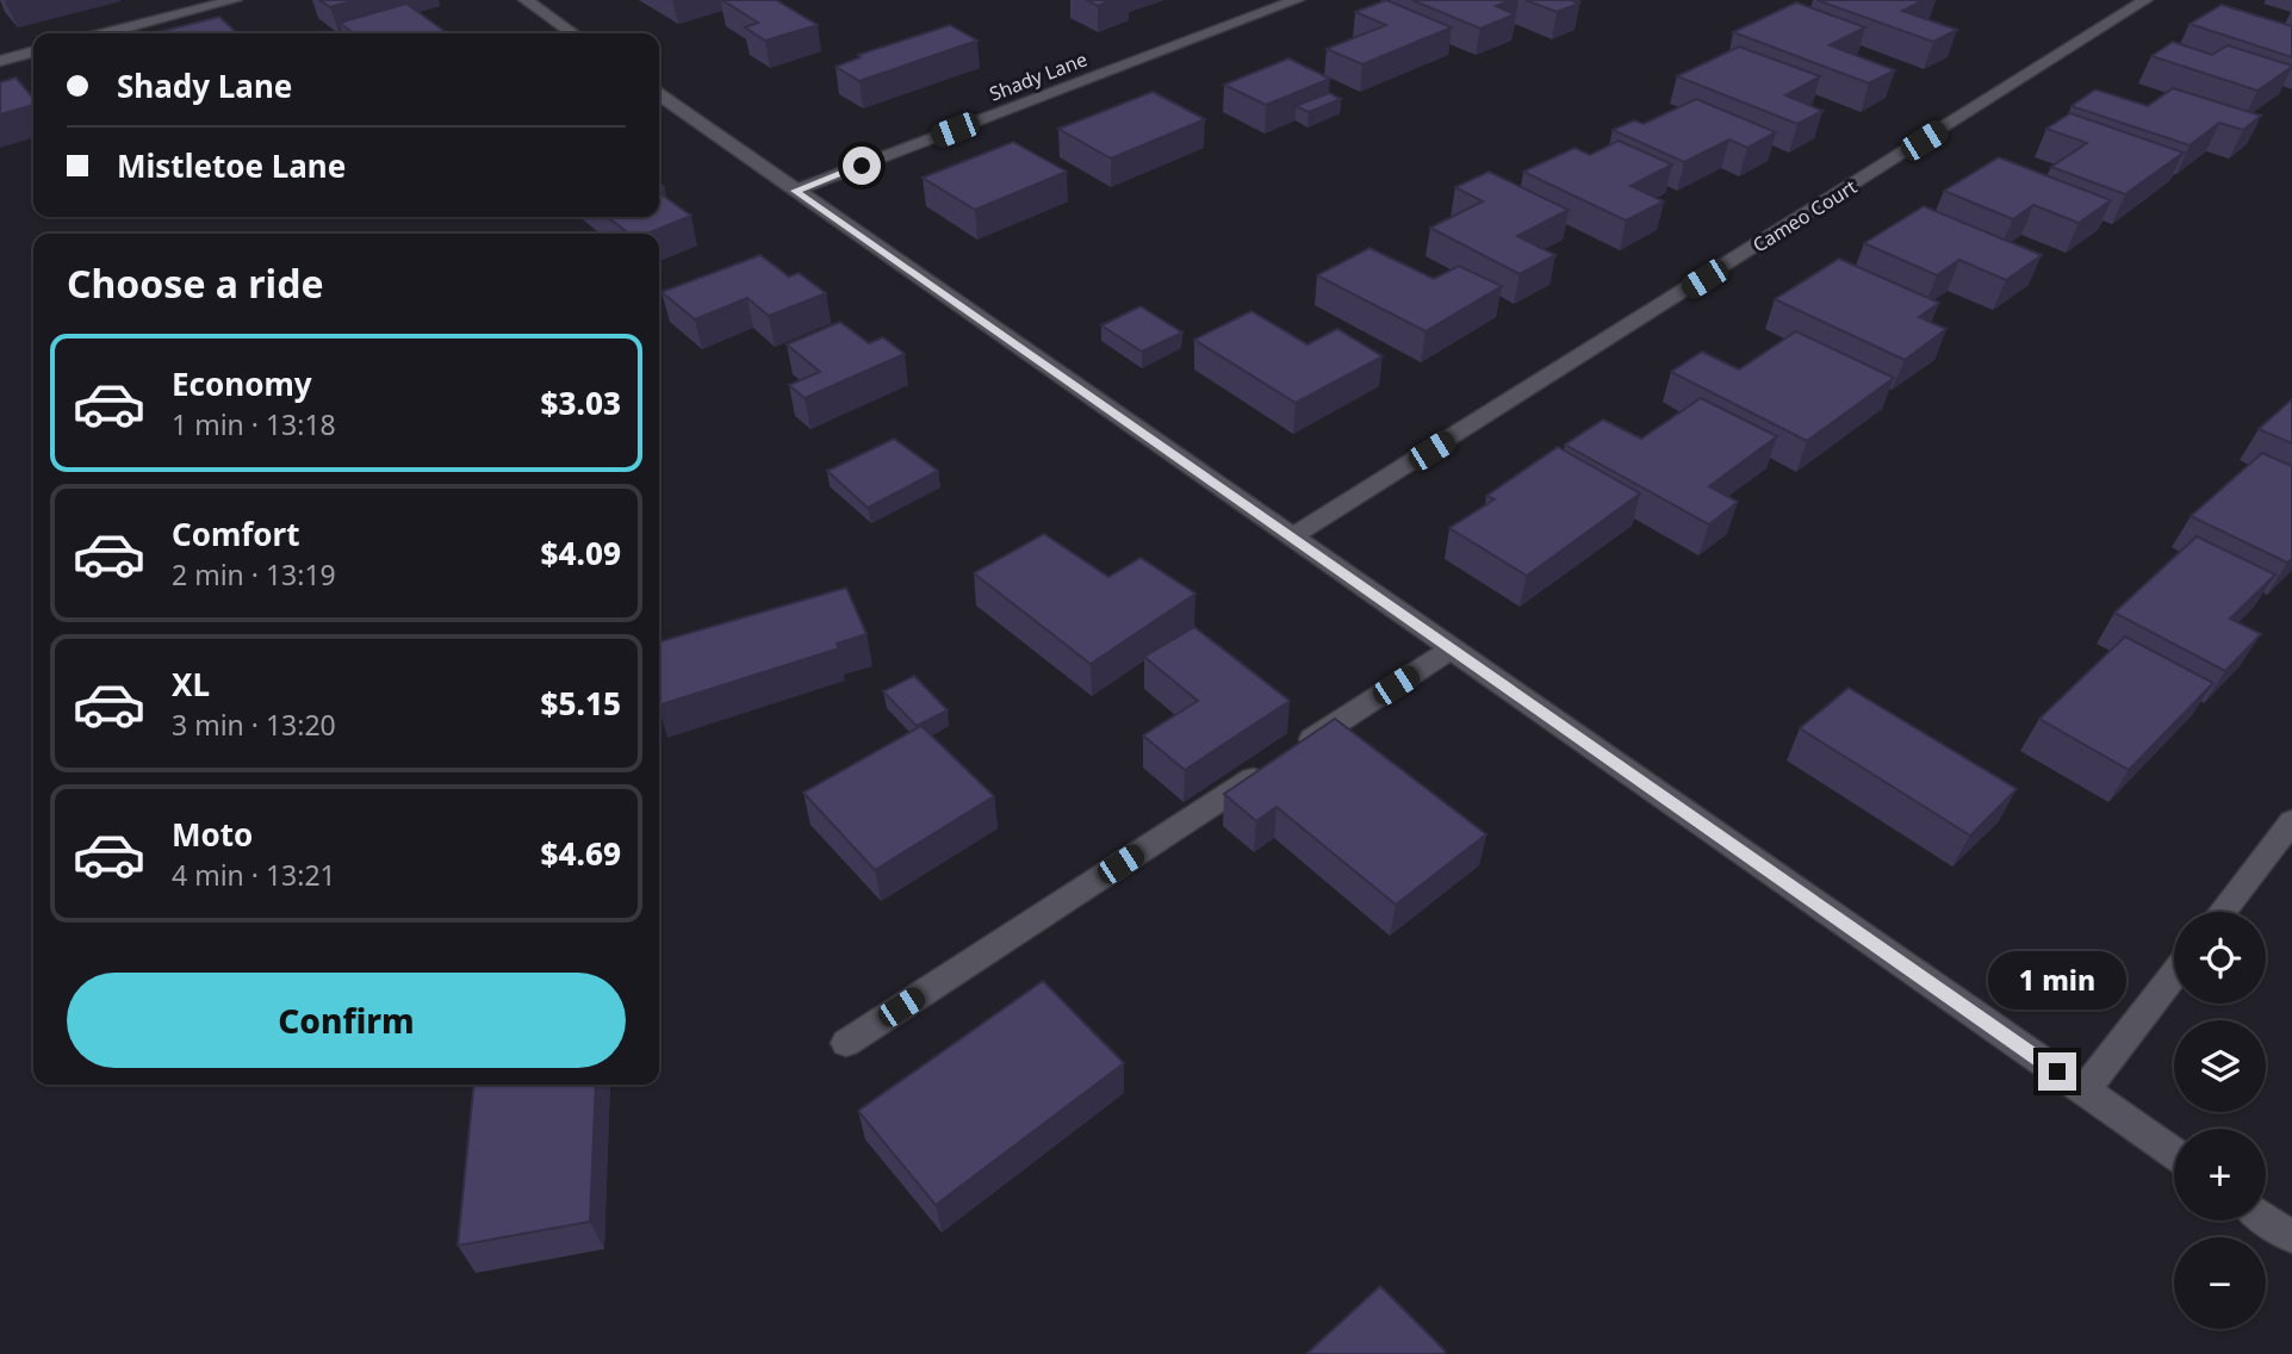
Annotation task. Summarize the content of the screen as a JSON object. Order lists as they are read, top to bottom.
{
  "streets": {
    "street": ["Shady Lane", "Cameo Court"]
  },
  "page": {
    "banner": ["Shady Lane", "Mistletoe Lane"],
    "heading": "Choose a ride",
    "list": [
      {
        "name": "Economy",
        "note": "1 min · 13:18",
        "value": "$3.03"
      },
      {
        "name": "Comfort",
        "note": "2 min · 13:19",
        "value": "$4.09"
      },
      {
        "name": "XL",
        "note": "3 min · 13:20",
        "value": "$5.15"
      },
      {
        "name": "Moto",
        "note": "4 min · 13:21",
        "value": "$4.69"
      }
    ],
    "map_buttons": ["+", "−"],
    "bubble": "1 min",
    "buttons": "Confirm"
  }
}
